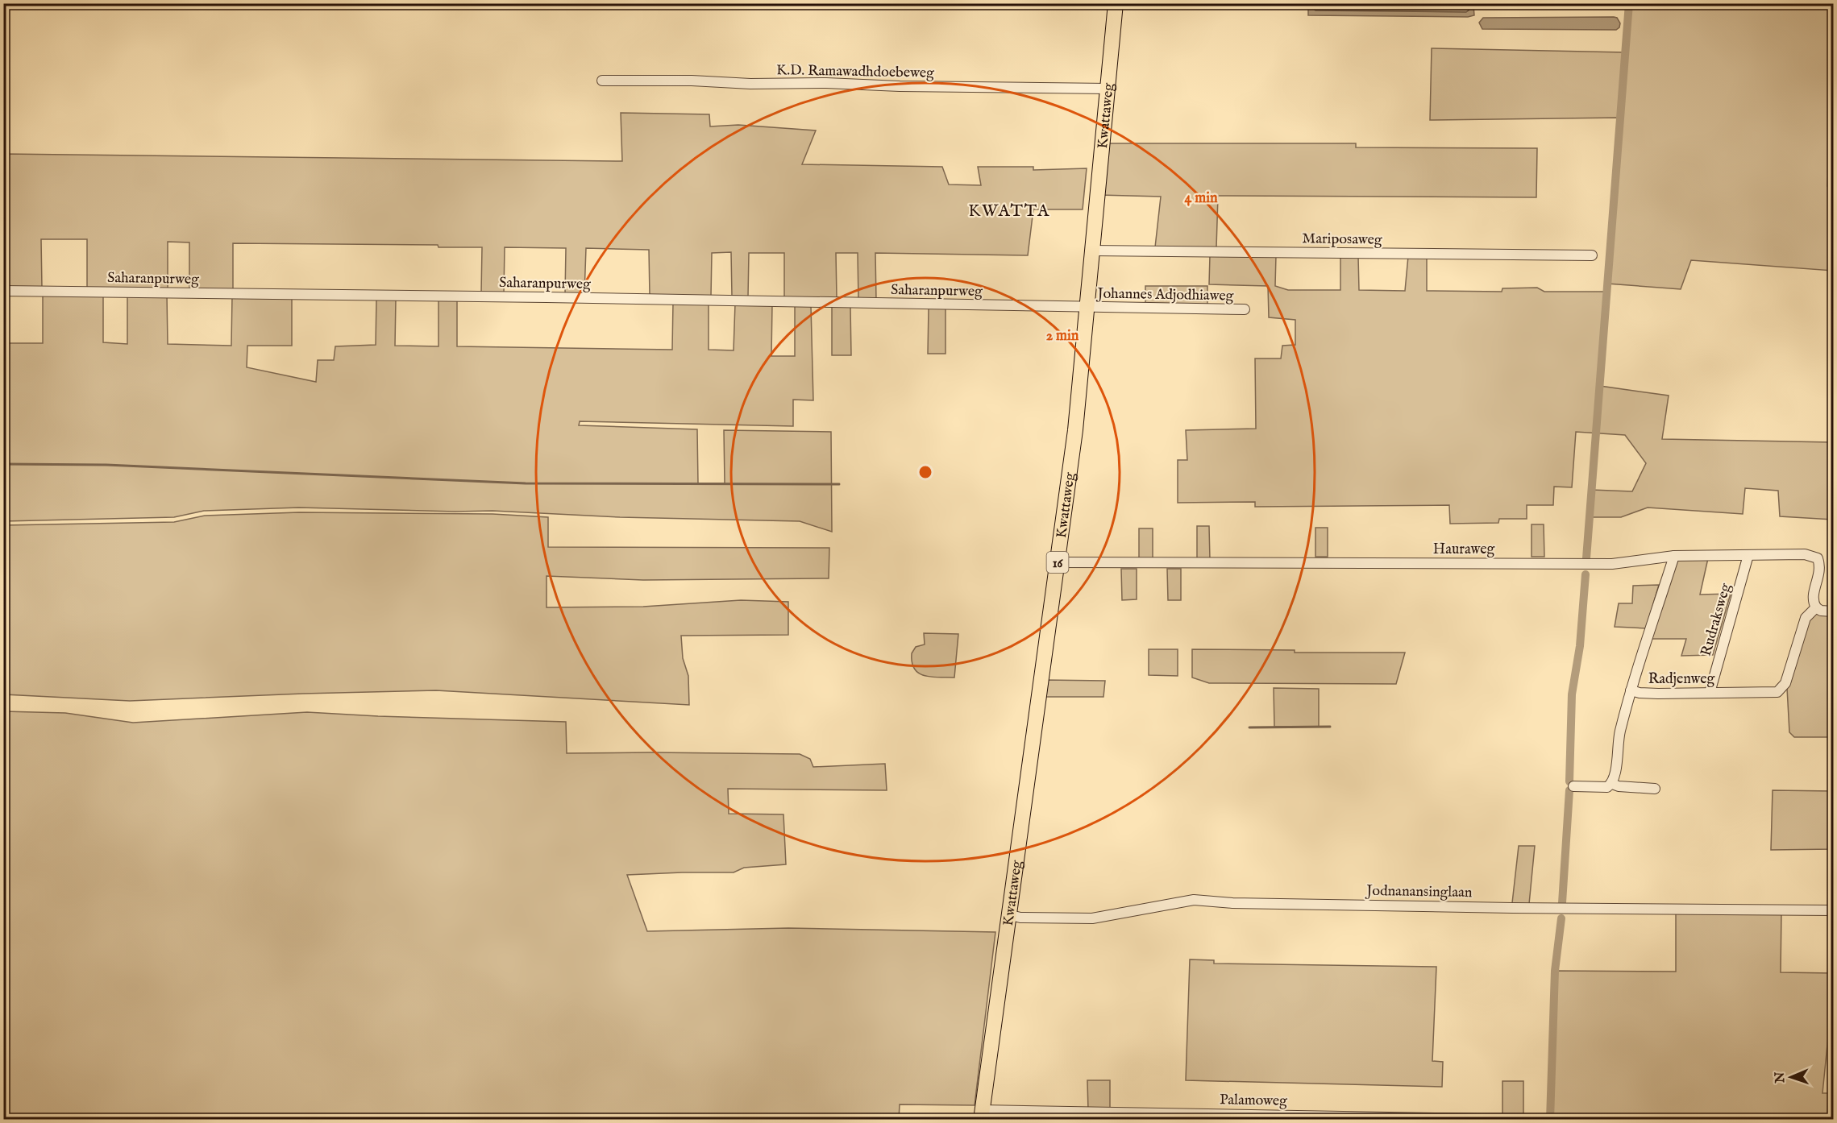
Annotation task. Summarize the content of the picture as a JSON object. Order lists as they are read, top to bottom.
{
  "streets": {
    "main road": ["Kwattaweg", "16"],
    "street": [
      "K.D. Ramawadhdoebeweg",
      "Mariposaweg",
      "Saharanpurweg",
      "Johannes Adjodhiaweg",
      "Hauraweg",
      "Rudraksweg",
      "Radjenweg",
      "Jodnanansinglaan",
      "Palamoweg"
    ]
  },
  "crossings": [
    ["K.D. Ramawadhdoebeweg", "Kwattaweg"],
    ["Kwattaweg", "Mariposaweg"],
    ["Kwattaweg", "Saharanpurweg"],
    ["Kwattaweg", "Johannes Adjodhiaweg"],
    ["Kwattaweg", "Hauraweg"],
    ["Kwattaweg", "Jodnanansinglaan"],
    ["Kwattaweg", "Palamoweg"],
    ["Saharanpurweg", "Johannes Adjodhiaweg"],
    ["Hauraweg", "Rudraksweg"],
    ["Hauraweg", "Radjenweg"],
    ["Rudraksweg", "Radjenweg"]
  ],
  "districts": ["KWATTA"],
  "north": "left",
  "rings": ["4 min", "2 min"]
}
